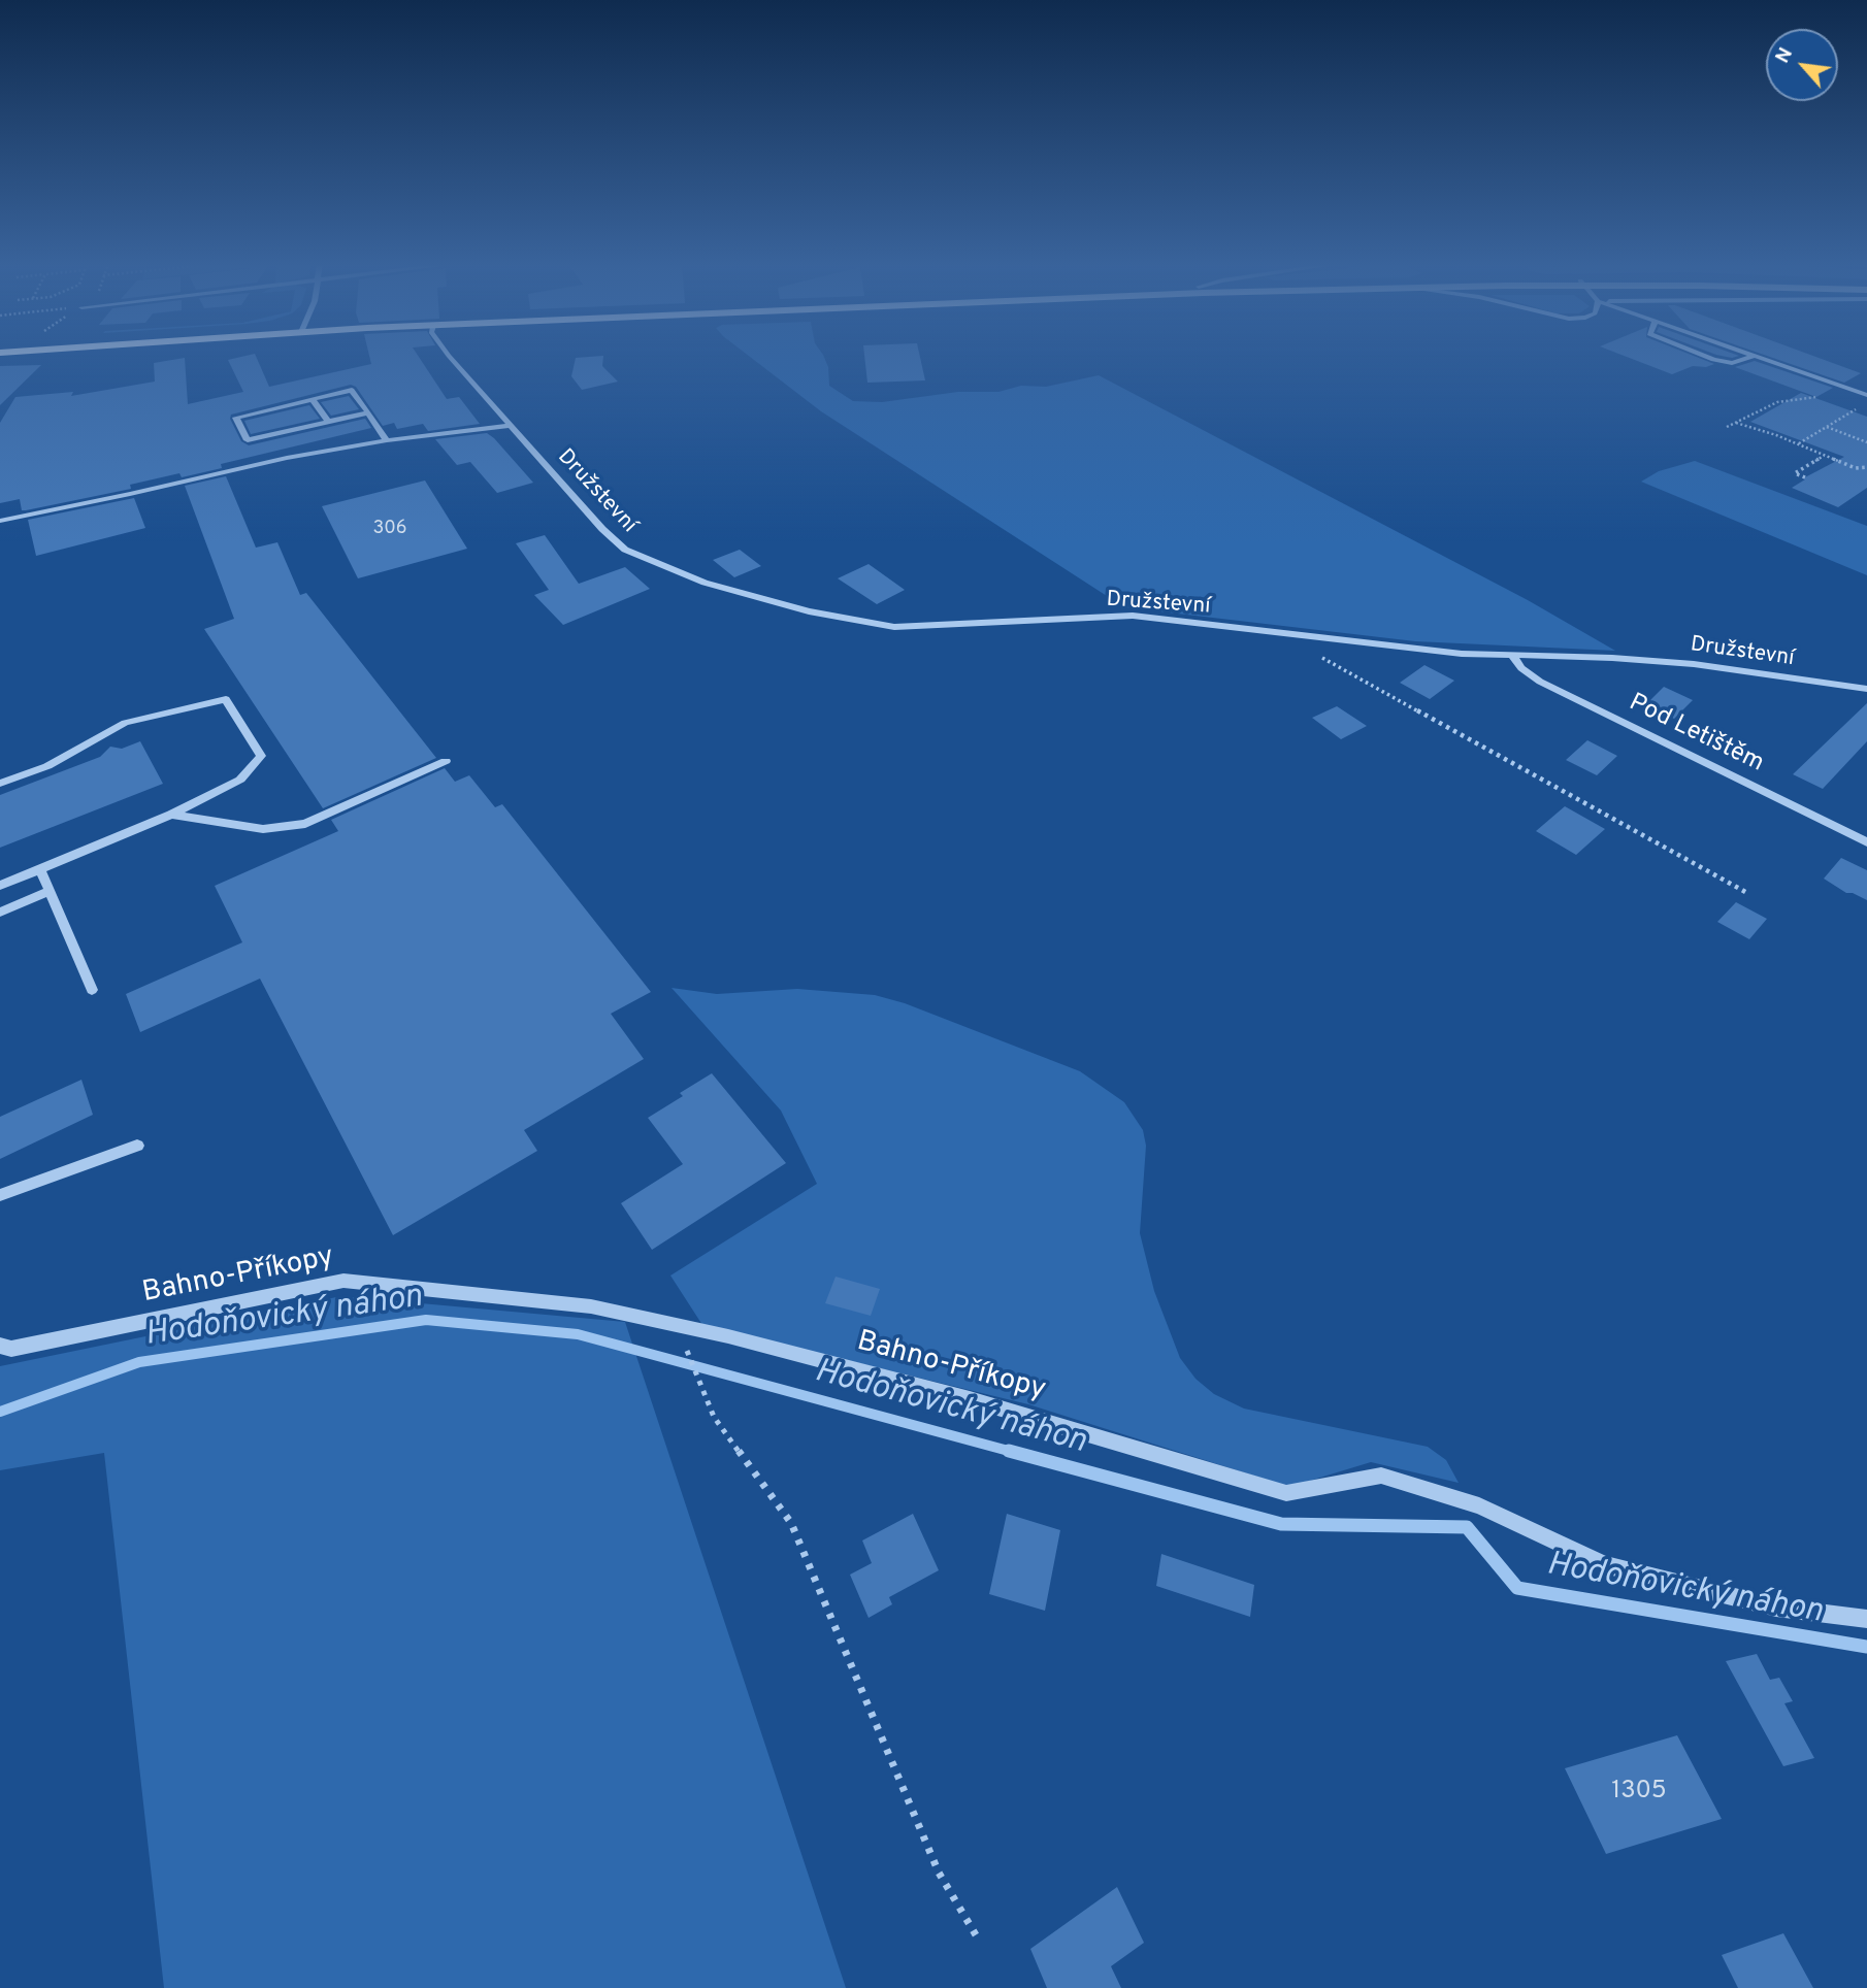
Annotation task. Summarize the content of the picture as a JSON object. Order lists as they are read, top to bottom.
{
  "streets": {
    "street": ["Družstevní", "Pod Letištěm", "Bahno-Příkopy"]
  },
  "crossings": [
    ["Družstevní", "Pod Letištěm"]
  ],
  "water": ["Hodoňovický náhon"],
  "house_numbers": ["306", "1305"],
  "north": "top left"
}
